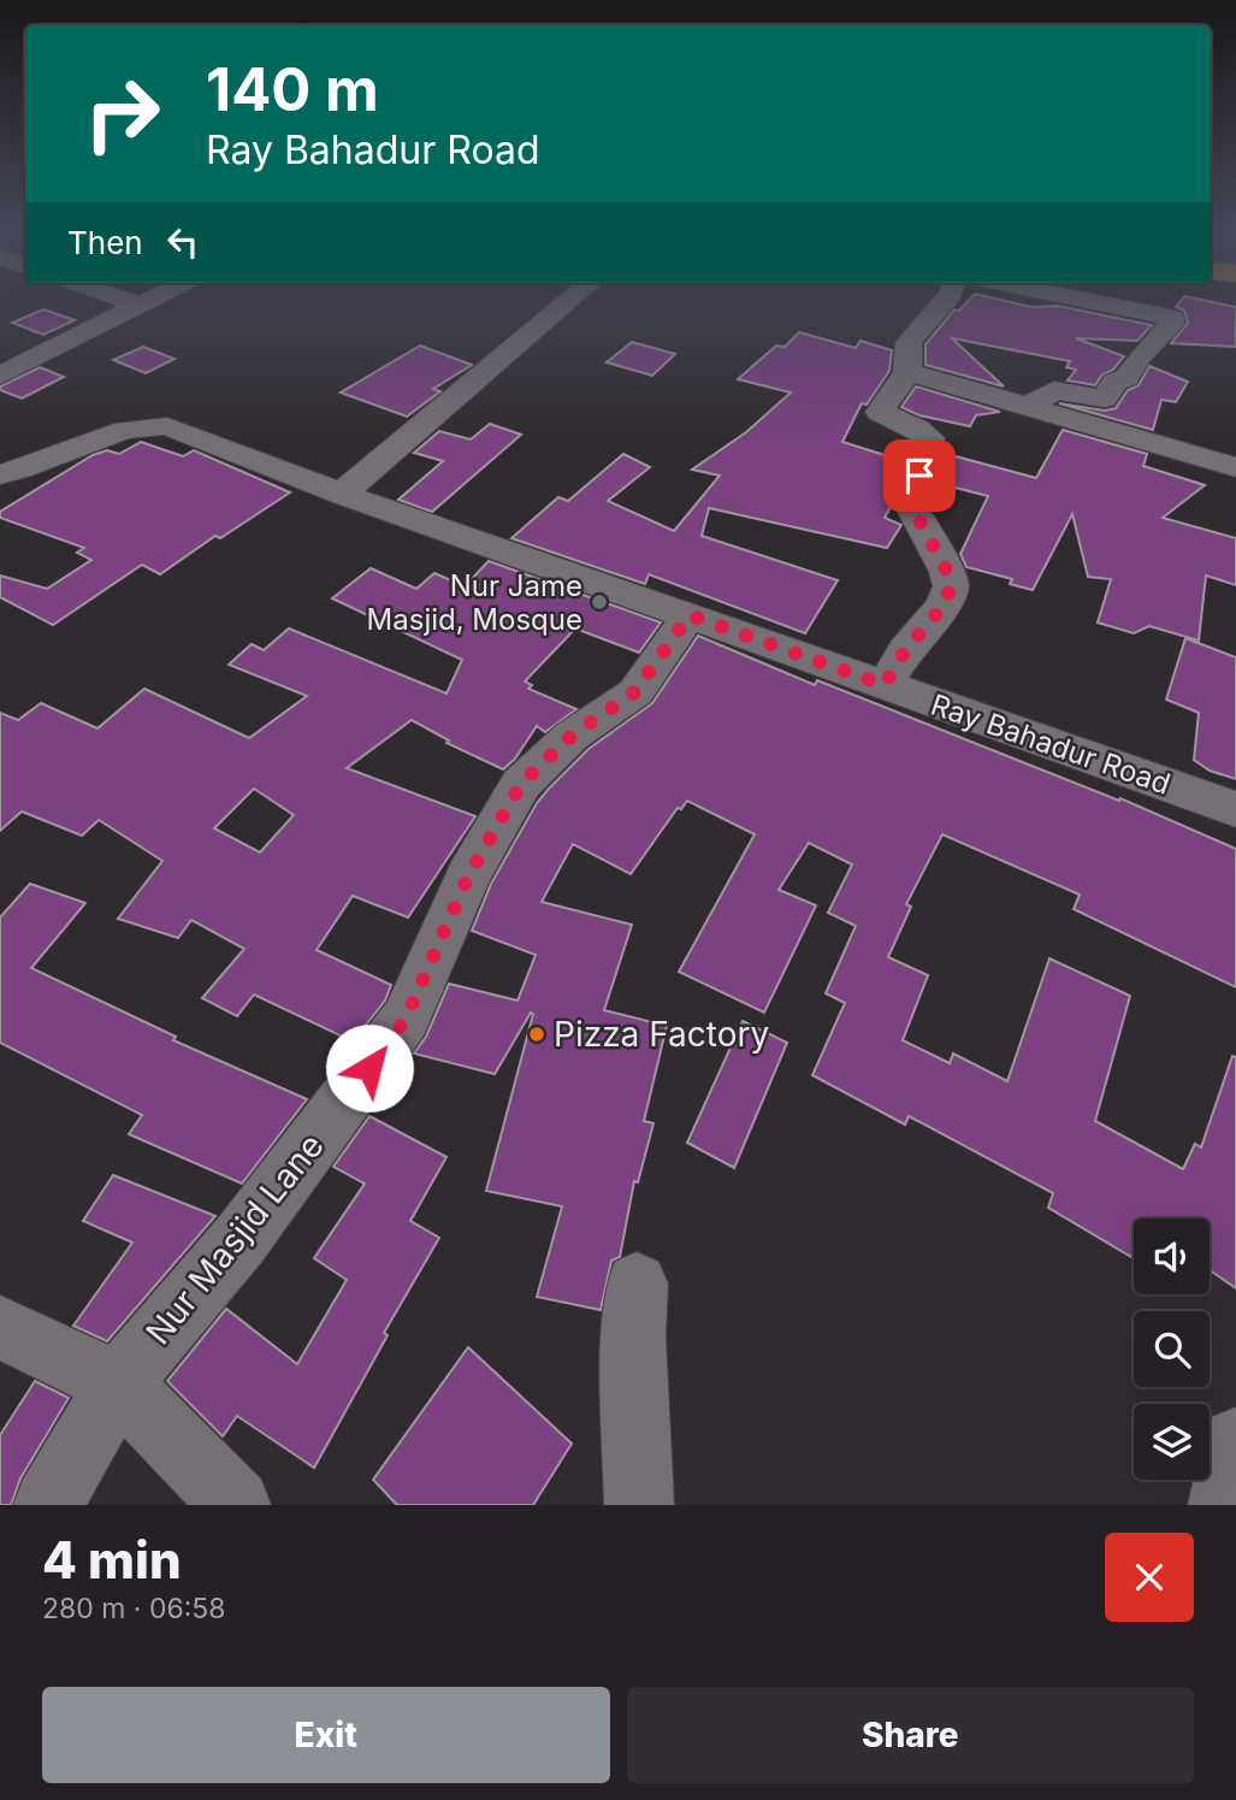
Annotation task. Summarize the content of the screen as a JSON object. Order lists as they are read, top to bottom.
{
  "streets": {
    "street": ["Ray Bahadur Road", "Nur Masjid Lane"]
  },
  "crossings": [
    ["Ray Bahadur Road", "Nur Masjid Lane"]
  ],
  "places": ["Nur Jame Masjid, Mosque", "Pizza Factory"],
  "page": {
    "turn": ["140 m", "Ray Bahadur Road"],
    "then": "Then",
    "heading": ["4 min", "280 m · 06:58"],
    "buttons": ["Exit", "Share"]
  }
}
